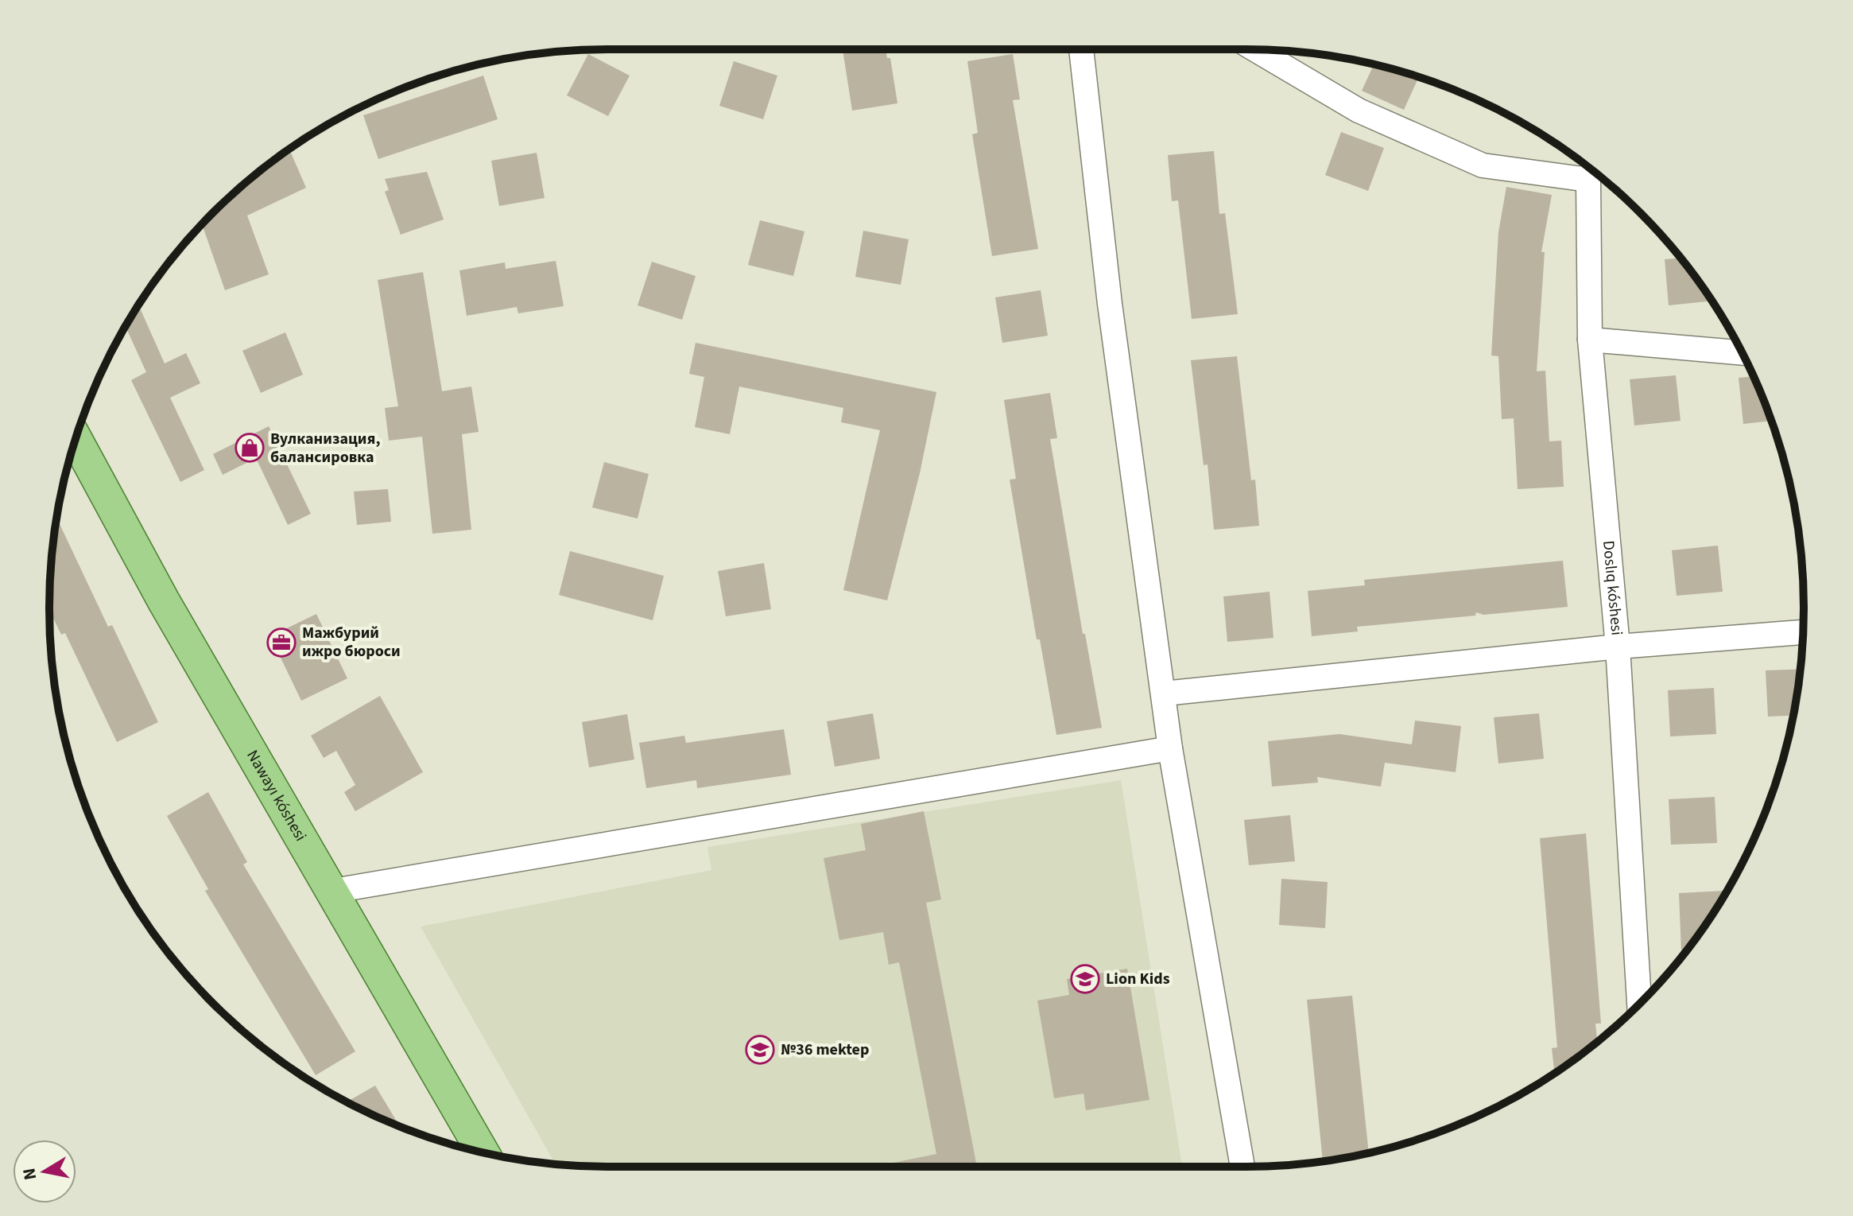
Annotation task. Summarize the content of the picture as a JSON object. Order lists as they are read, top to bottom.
{
  "streets": {
    "main road": ["Nawayı kóshesi"],
    "street": ["Doslıq kóshesi"]
  },
  "places": {
    "shop": ["Вулканизация, балансировка"],
    "office": ["Мажбурий ижро бюроси"],
    "school or university": ["Lion Kids", "№36 mektep"]
  },
  "north": "left"
}
